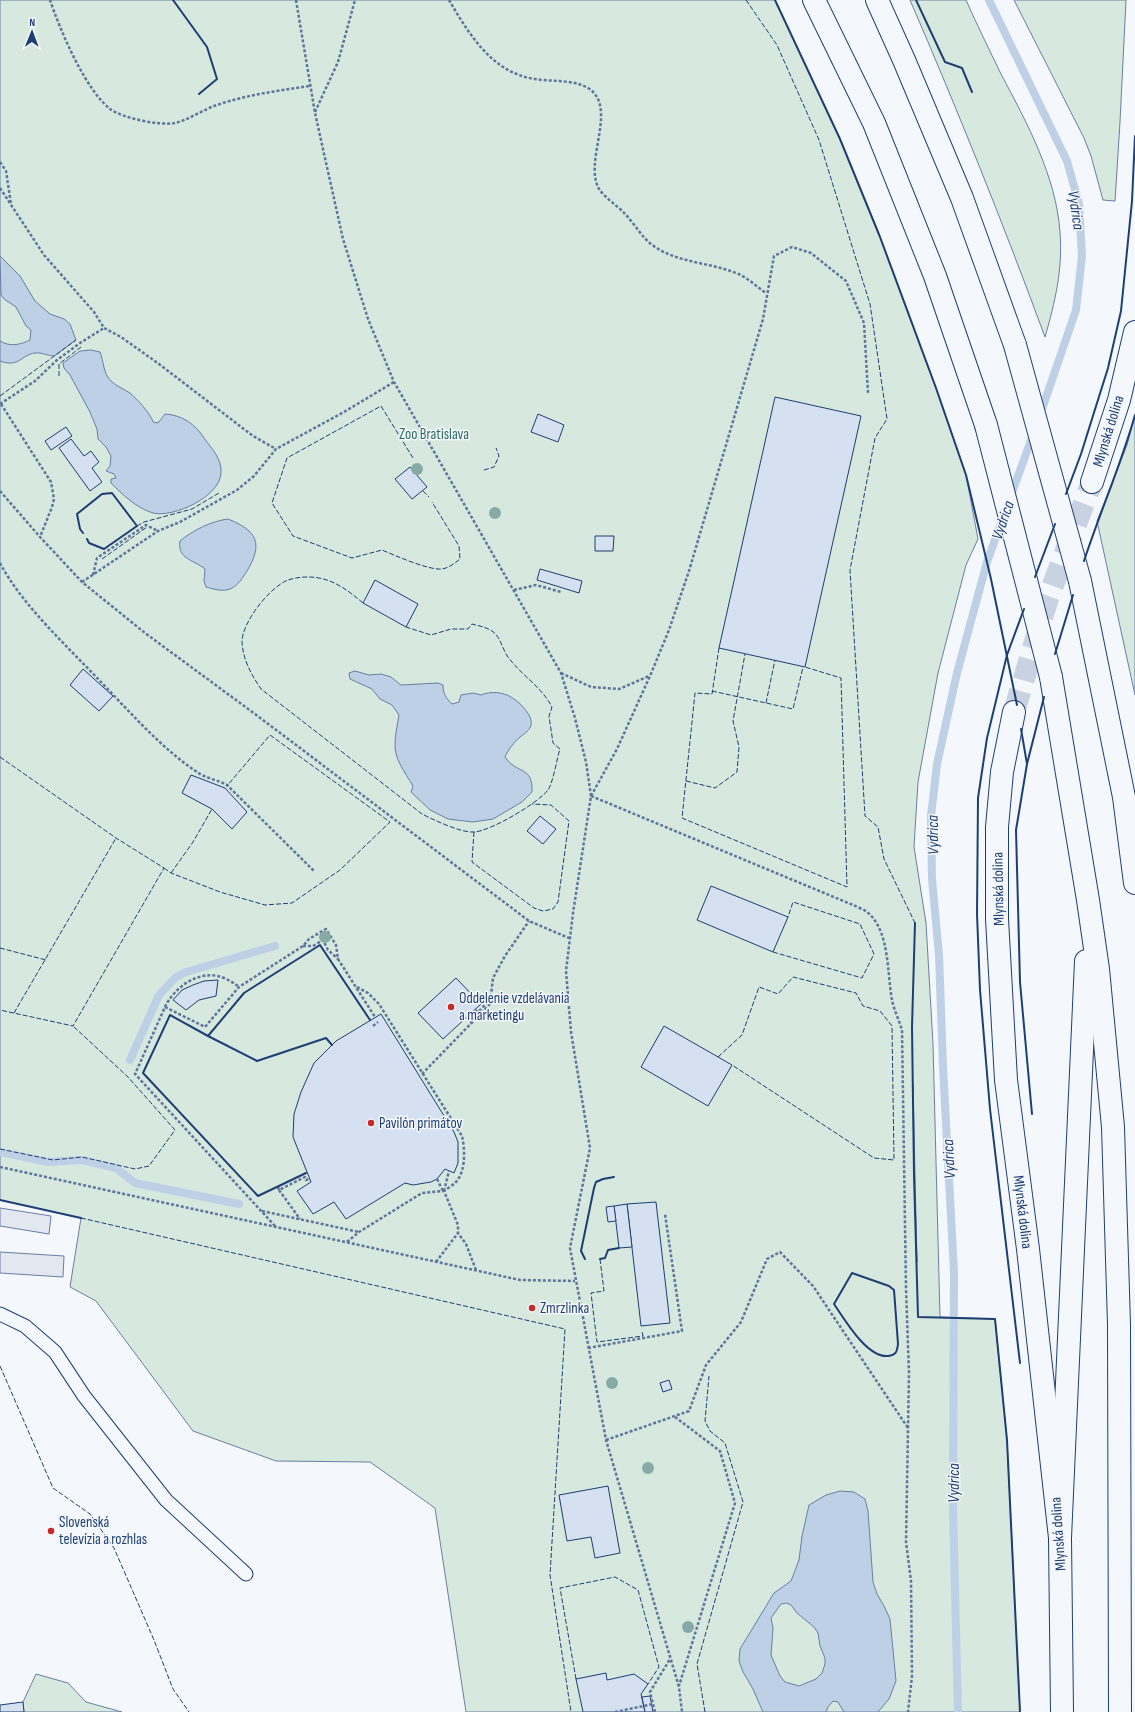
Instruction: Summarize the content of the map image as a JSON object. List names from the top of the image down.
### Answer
{
  "streets": {
    "main road": ["Mlynská dolina"]
  },
  "water": ["Vydrica"],
  "parks": ["Zoo Bratislava"],
  "places": [
    "Oddelenie vzdelávania a marketingu",
    "Pavilón primátov",
    "Zmrzlinka",
    "Slovenská televízia a rozhlas"
  ],
  "north": "top"
}
